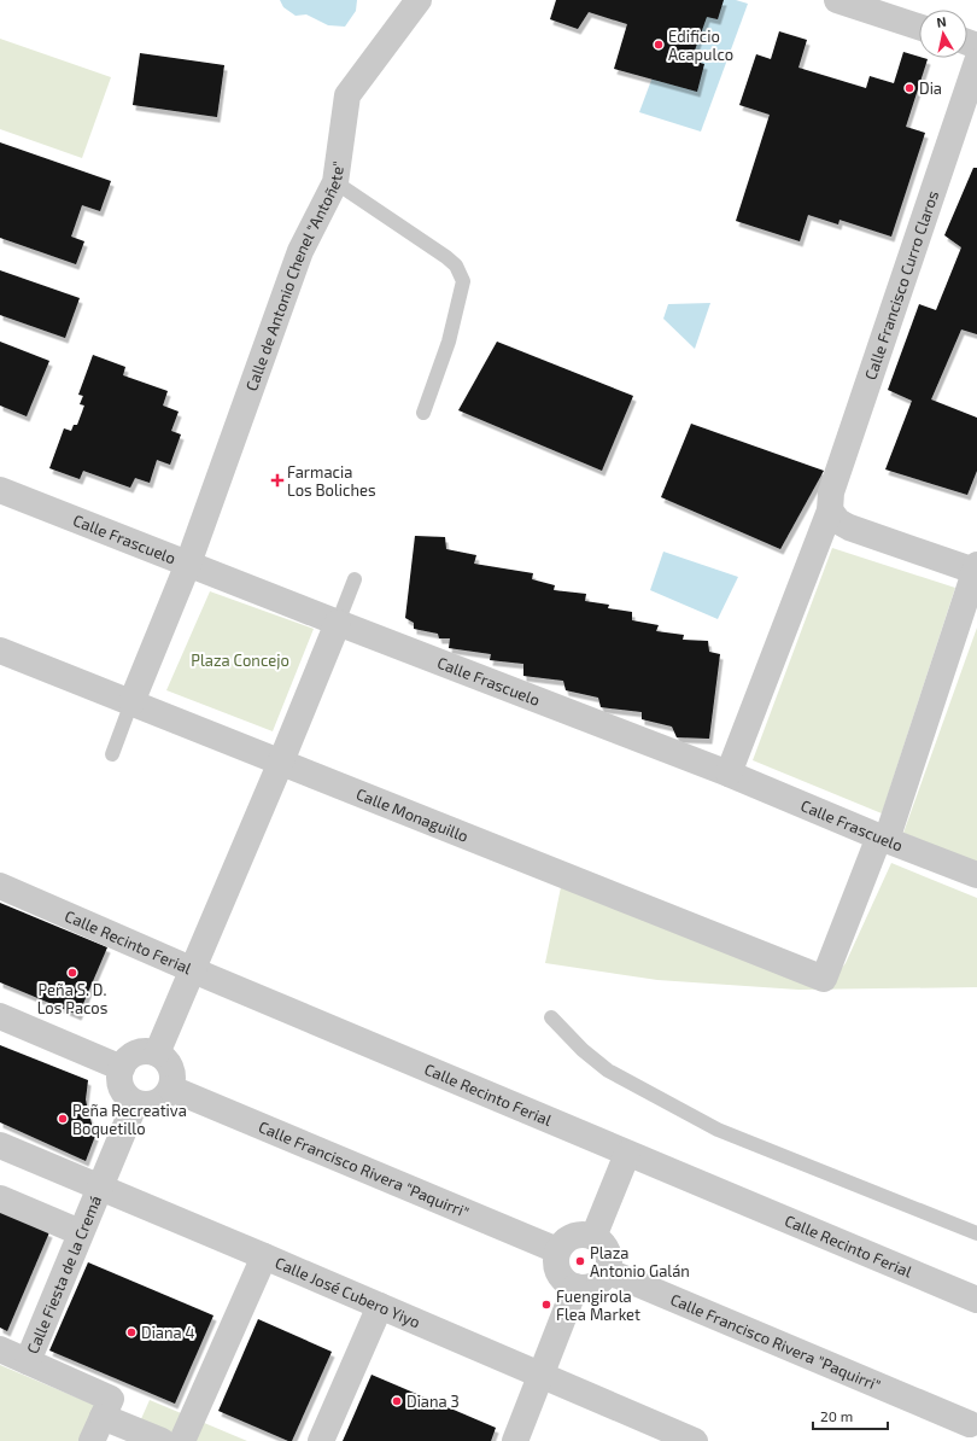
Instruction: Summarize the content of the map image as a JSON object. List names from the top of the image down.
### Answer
{
  "streets": {
    "street": [
      "Calle de Antonio Chenel \"Antoñete\"",
      "Calle Francisco Curro Claros",
      "Calle Frascuelo",
      "Calle Monaguillo",
      "Calle Recinto Ferial",
      "Calle Francisco Rivera \"Paquirri\"",
      "Calle Fiesta de la Cremá",
      "Calle José Cubero Yiyo"
    ]
  },
  "crossings": [
    ["Calle de Antonio Chenel \"Antoñete\"", "Calle Frascuelo"],
    ["Calle de Antonio Chenel \"Antoñete\"", "Calle Monaguillo"],
    ["Calle Francisco Curro Claros", "Calle Frascuelo"],
    ["Calle Frascuelo", "Calle Monaguillo"],
    ["Calle Francisco Rivera \"Paquirri\"", "Calle Fiesta de la Cremá"],
    ["Calle Fiesta de la Cremá", "Calle José Cubero Yiyo"]
  ],
  "parks": ["Plaza Concejo"],
  "places": {
    "other": [
      "Edificio Acapulco",
      "Dia",
      "Peña S. D. Los Pacos",
      "Peña Recreativa Boquetillo",
      "Plaza Antonio Galán",
      "Fuengirola Flea Market",
      "Diana 4",
      "Diana 3"
    ],
    "health": ["Farmacia Los Boliches"]
  },
  "scale_bar": "20 m",
  "north": "top"
}
